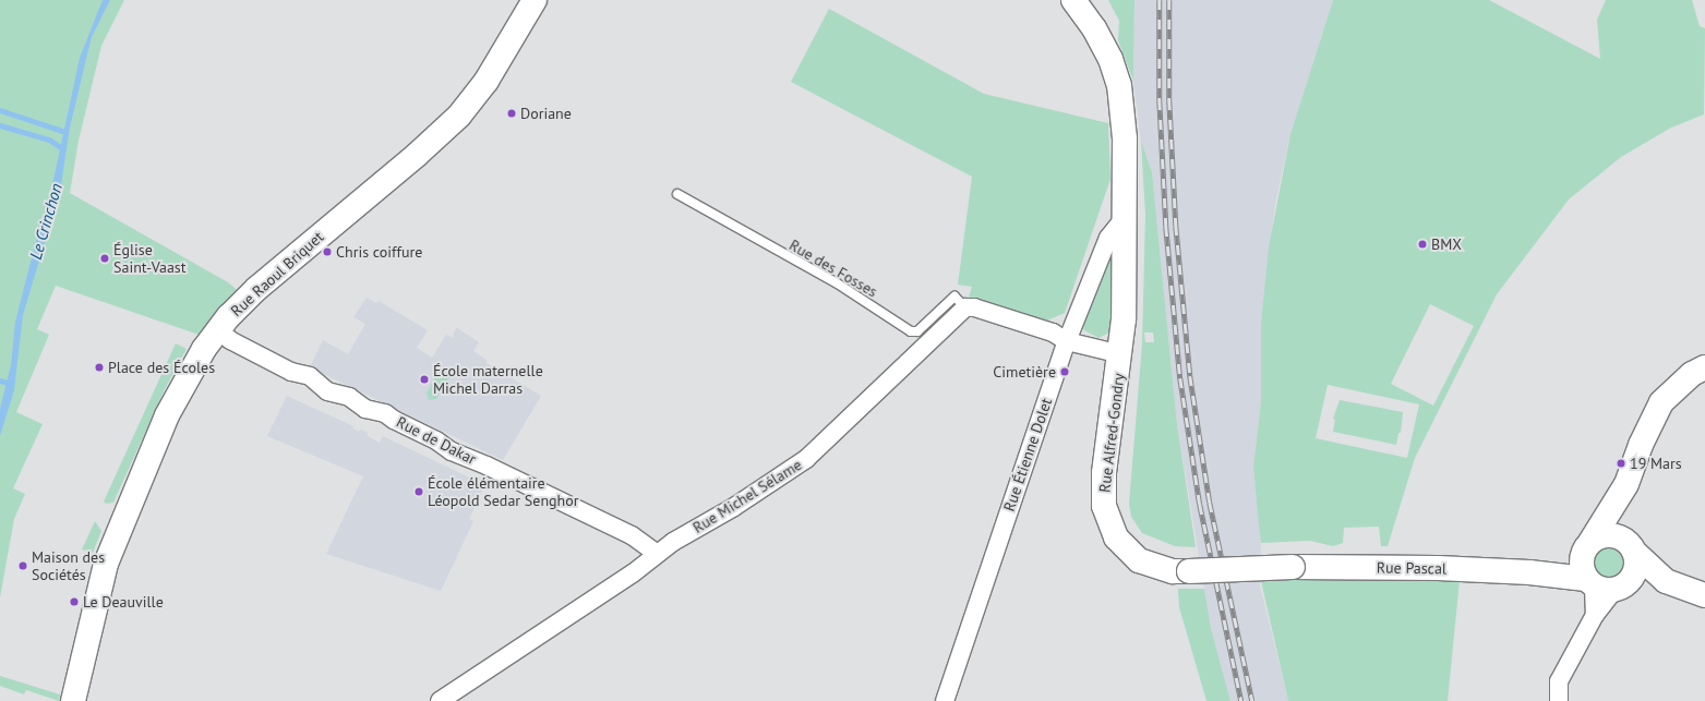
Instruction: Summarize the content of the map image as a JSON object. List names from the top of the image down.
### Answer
{
  "streets": {
    "street": [
      "Rue Raoul Briquet",
      "Rue Alfred-Gondry",
      "Rue de Dakar",
      "Rue Étienne Dolet",
      "Rue Michel Sélame",
      "Rue Pascal"
    ],
    "lane": ["Rue des Fosses"]
  },
  "crossings": [
    ["Rue des Fosses", "Rue Michel Sélame"],
    ["Rue Raoul Briquet", "Rue de Dakar"],
    ["Rue Alfred-Gondry", "Rue Étienne Dolet"],
    ["Rue Alfred-Gondry", "Rue Pascal"],
    ["Rue de Dakar", "Rue Michel Sélame"]
  ],
  "water": ["Le Crinchon"],
  "places": [
    "Doriane",
    "BMX",
    "Chris coiffure",
    "Église Saint-Vaast",
    "Place des Écoles",
    "Cimetière",
    "École maternelle Michel Darras",
    "19 Mars",
    "École élémentaire Léopold Sedar Senghor",
    "Maison des Sociétés",
    "Le Deauville"
  ]
}
